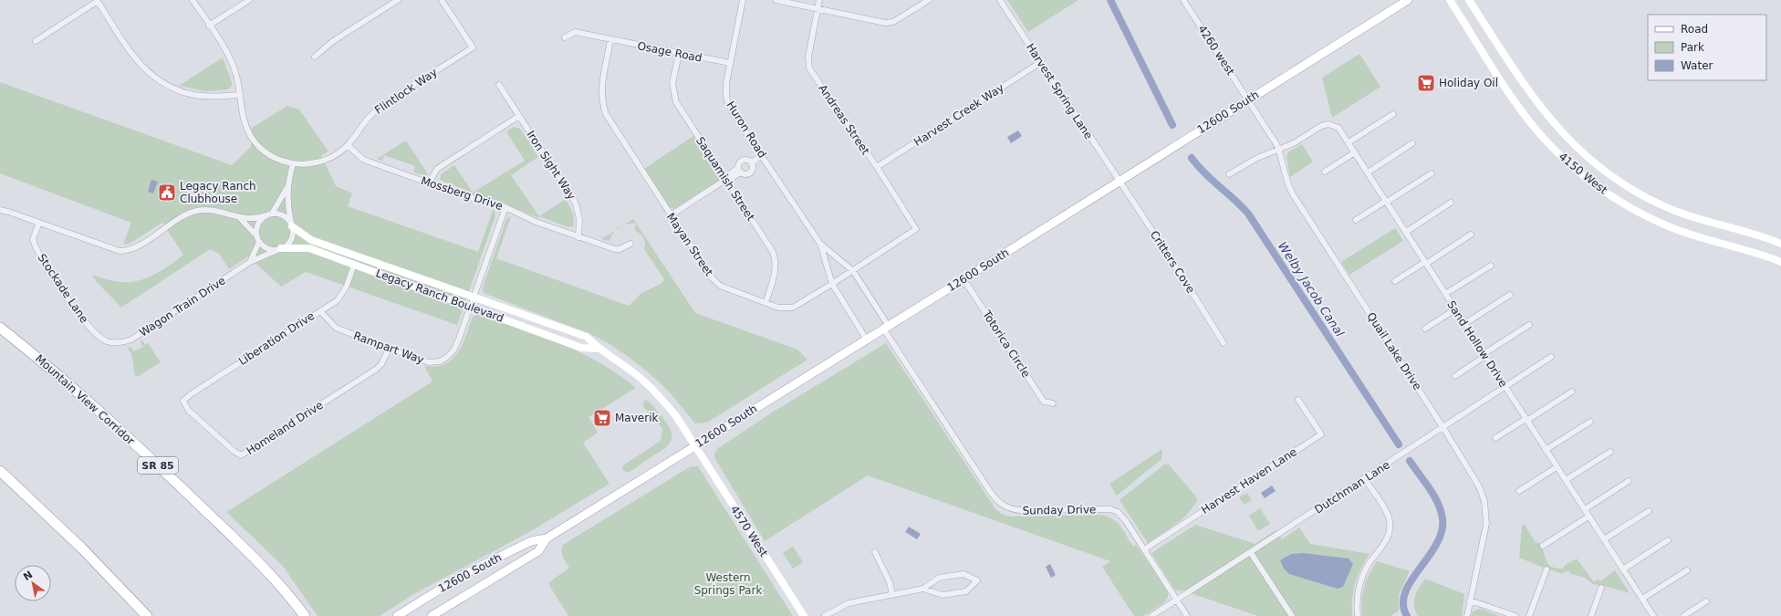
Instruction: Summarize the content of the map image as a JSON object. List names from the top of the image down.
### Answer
{
  "streets": {
    "highway": ["Mountain View Corridor", "SR 85"],
    "main road": ["12600 South"],
    "street": [
      "4260 west",
      "Osage Road",
      "Flintlock Way",
      "Harvest Spring Lane",
      "Harvest Creek Way",
      "Andreas Street",
      "Huron Road",
      "Iron Sight Way",
      "4150 West",
      "Saquamish Street",
      "Mossberg Drive",
      "Mayan Street",
      "Critters Cove",
      "Stockade Lane",
      "Legacy Ranch Boulevard",
      "Wagon Train Drive",
      "Liberation Drive",
      "Totorica Circle",
      "Sand Hollow Drive",
      "Rampart Way",
      "Quail Lake Drive",
      "Homeland Drive",
      "Harvest Haven Lane",
      "Dutchman Lane",
      "Sunday Drive",
      "4570 West"
    ]
  },
  "crossings": [
    ["4260 west", "12600 South"],
    ["4260 west", "Quail Lake Drive"],
    ["Osage Road", "Huron Road"],
    ["Osage Road", "Saquamish Street"],
    ["Osage Road", "Mayan Street"],
    ["Flintlock Way", "Mossberg Drive"],
    ["Harvest Spring Lane", "12600 South"],
    ["Harvest Spring Lane", "Harvest Creek Way"],
    ["Harvest Spring Lane", "Critters Cove"],
    ["12600 South", "Huron Road"],
    ["12600 South", "Critters Cove"],
    ["12600 South", "Legacy Ranch Boulevard"],
    ["12600 South", "Totorica Circle"],
    ["12600 South", "Quail Lake Drive"],
    ["12600 South", "Sunday Drive"],
    ["12600 South", "4570 West"],
    ["Harvest Creek Way", "Andreas Street"],
    ["Andreas Street", "Mayan Street"],
    ["Huron Road", "Mayan Street"],
    ["Huron Road", "Sunday Drive"],
    ["Iron Sight Way", "Mossberg Drive"],
    ["Saquamish Street", "Mayan Street"],
    ["Mossberg Drive", "Rampart Way"],
    ["Stockade Lane", "Wagon Train Drive"],
    ["Legacy Ranch Boulevard", "Wagon Train Drive"],
    ["Legacy Ranch Boulevard", "Liberation Drive"],
    ["Legacy Ranch Boulevard", "Rampart Way"],
    ["Legacy Ranch Boulevard", "4570 West"],
    ["Liberation Drive", "Rampart Way"],
    ["Liberation Drive", "Homeland Drive"],
    ["Sand Hollow Drive", "Quail Lake Drive"],
    ["Sand Hollow Drive", "Dutchman Lane"],
    ["Rampart Way", "Homeland Drive"],
    ["Quail Lake Drive", "Dutchman Lane"],
    ["Harvest Haven Lane", "Sunday Drive"],
    ["Dutchman Lane", "Sunday Drive"]
  ],
  "water": ["Welby Jacob Canal"],
  "parks": ["Western Springs Park"],
  "places": {
    "supermarket": ["Holiday Oil", "Maverik"],
    "public building": ["Legacy Ranch Clubhouse"]
  },
  "legend": ["Road", "Park", "Water"],
  "north": "top left"
}
